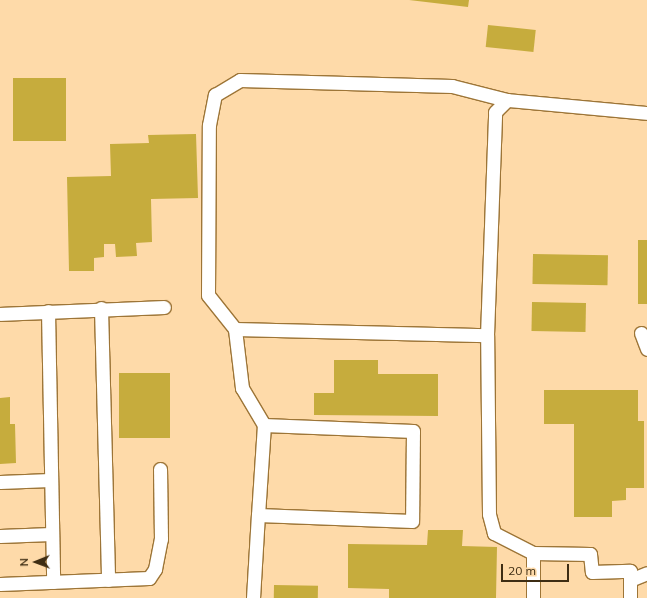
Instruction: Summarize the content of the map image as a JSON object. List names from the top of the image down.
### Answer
{
  "scale_bar": "20 m",
  "north": "left"
}
